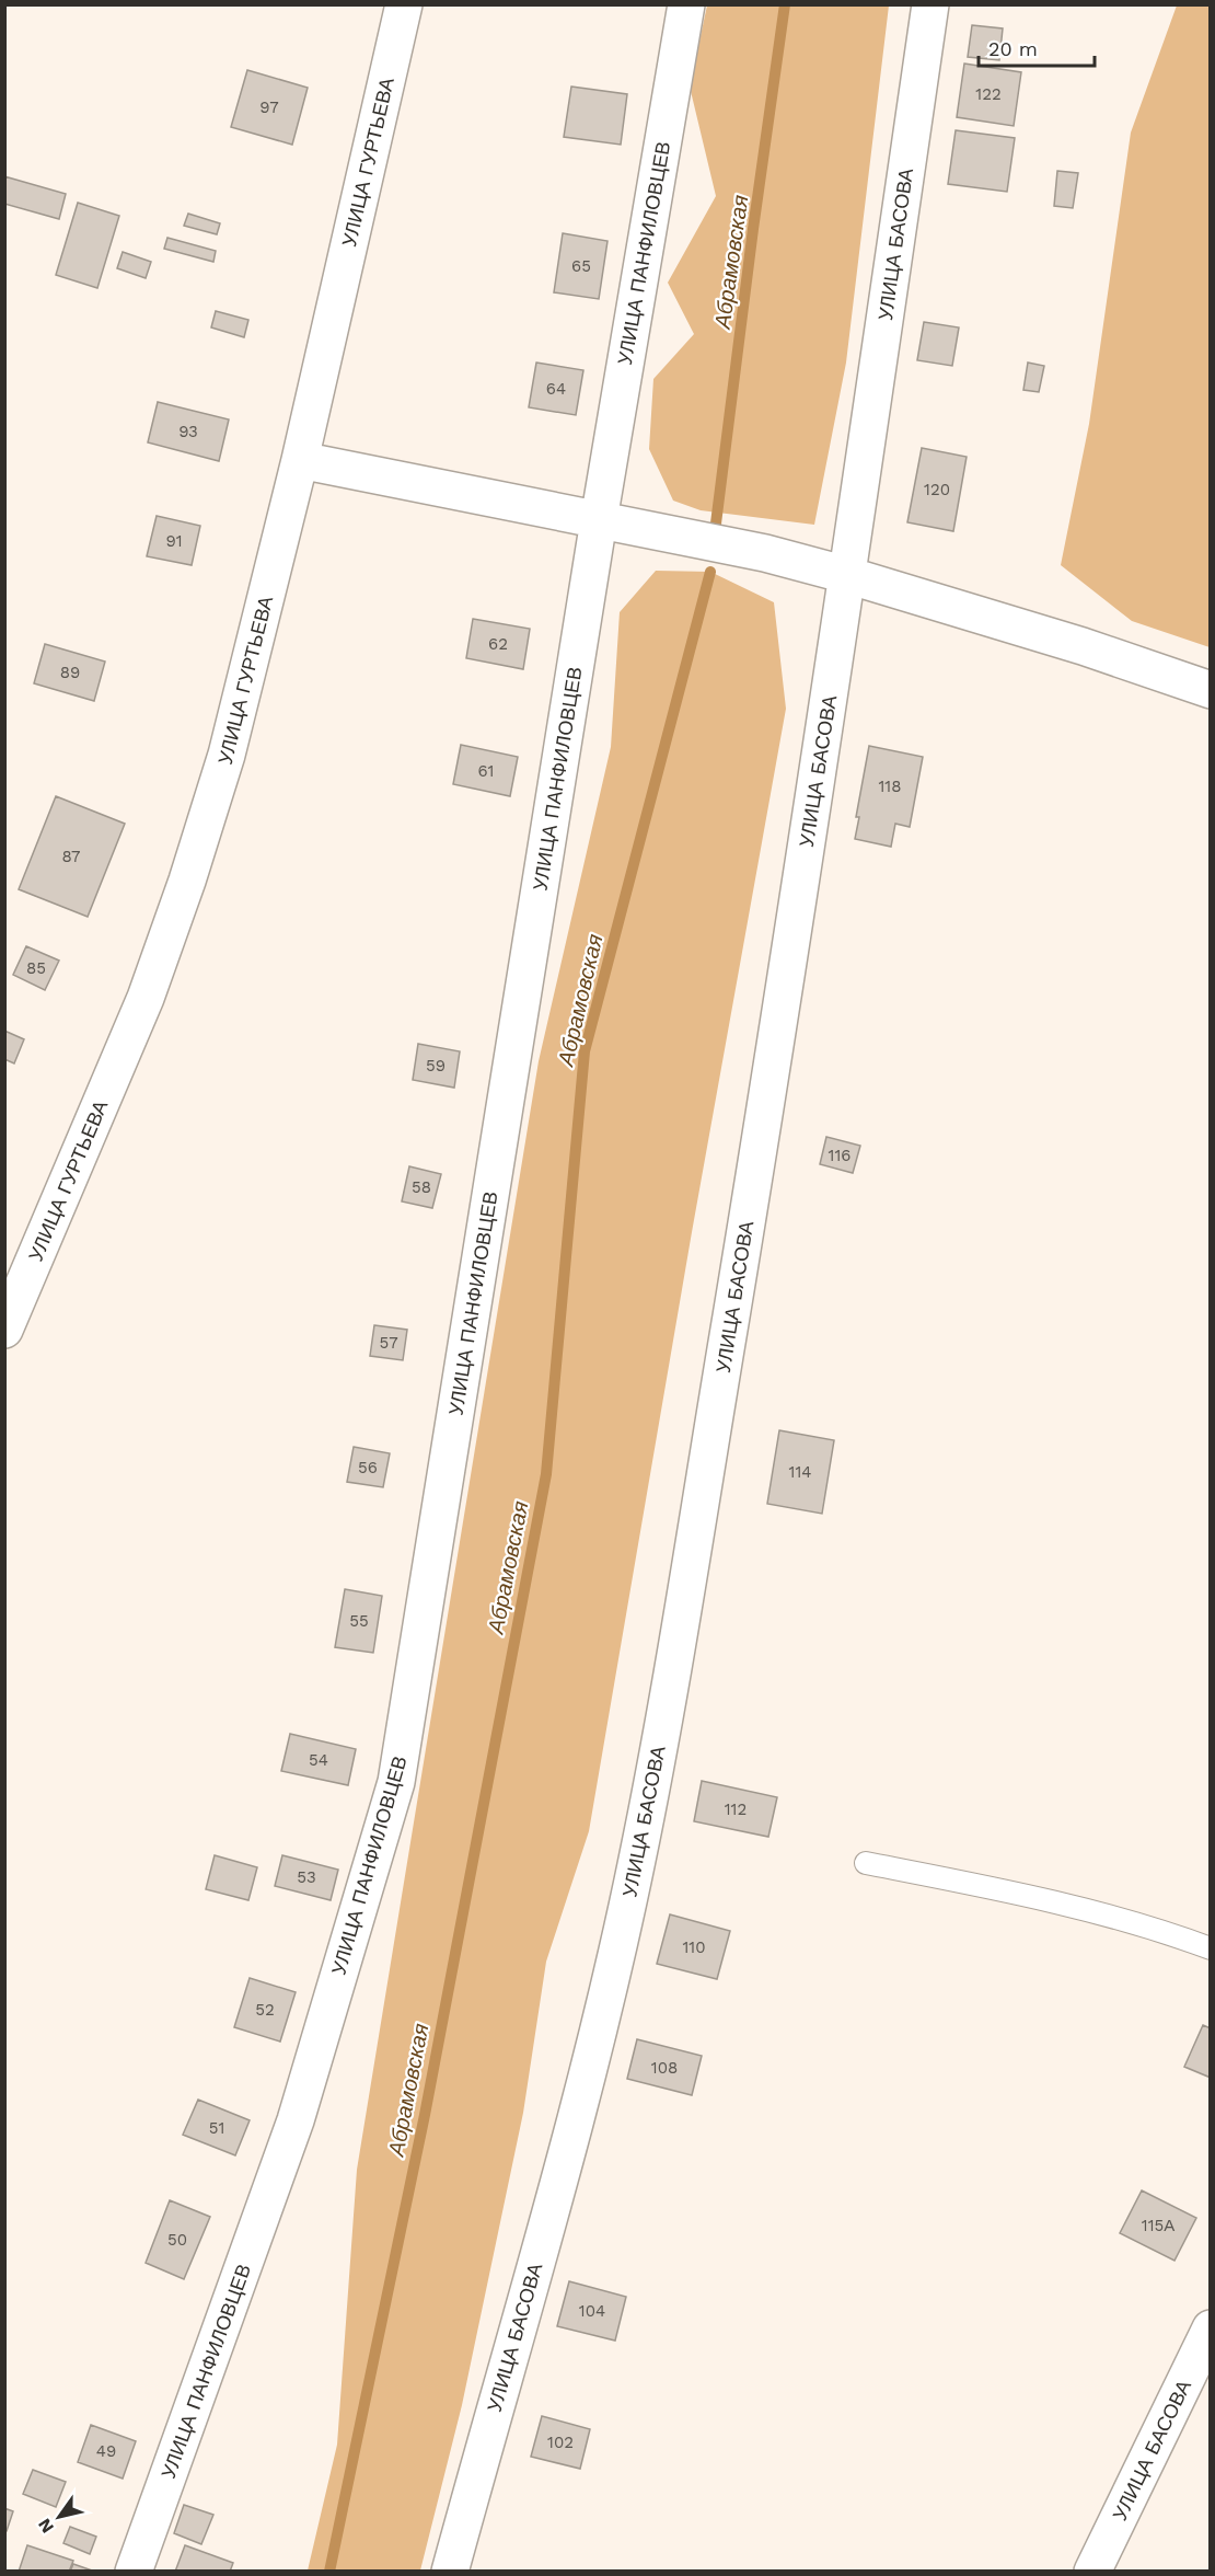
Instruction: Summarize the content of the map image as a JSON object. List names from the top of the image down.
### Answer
{
  "streets": {
    "street": ["УЛИЦА ГУРТЬЕВА", "УЛИЦА БАСОВА", "УЛИЦА ПАНФИЛОВЦЕВ"]
  },
  "water": ["Абрамовская"],
  "house_numbers": [
    "122",
    "97",
    "65",
    "64",
    "93",
    "120",
    "91",
    "62",
    "89",
    "61",
    "118",
    "87",
    "85",
    "59",
    "116",
    "58",
    "57",
    "56",
    "114",
    "55",
    "54",
    "112",
    "53",
    "110",
    "52",
    "108",
    "51",
    "115А",
    "50",
    "104",
    "102",
    "49"
  ],
  "scale_bar": "20 m",
  "north": "bottom left"
}
